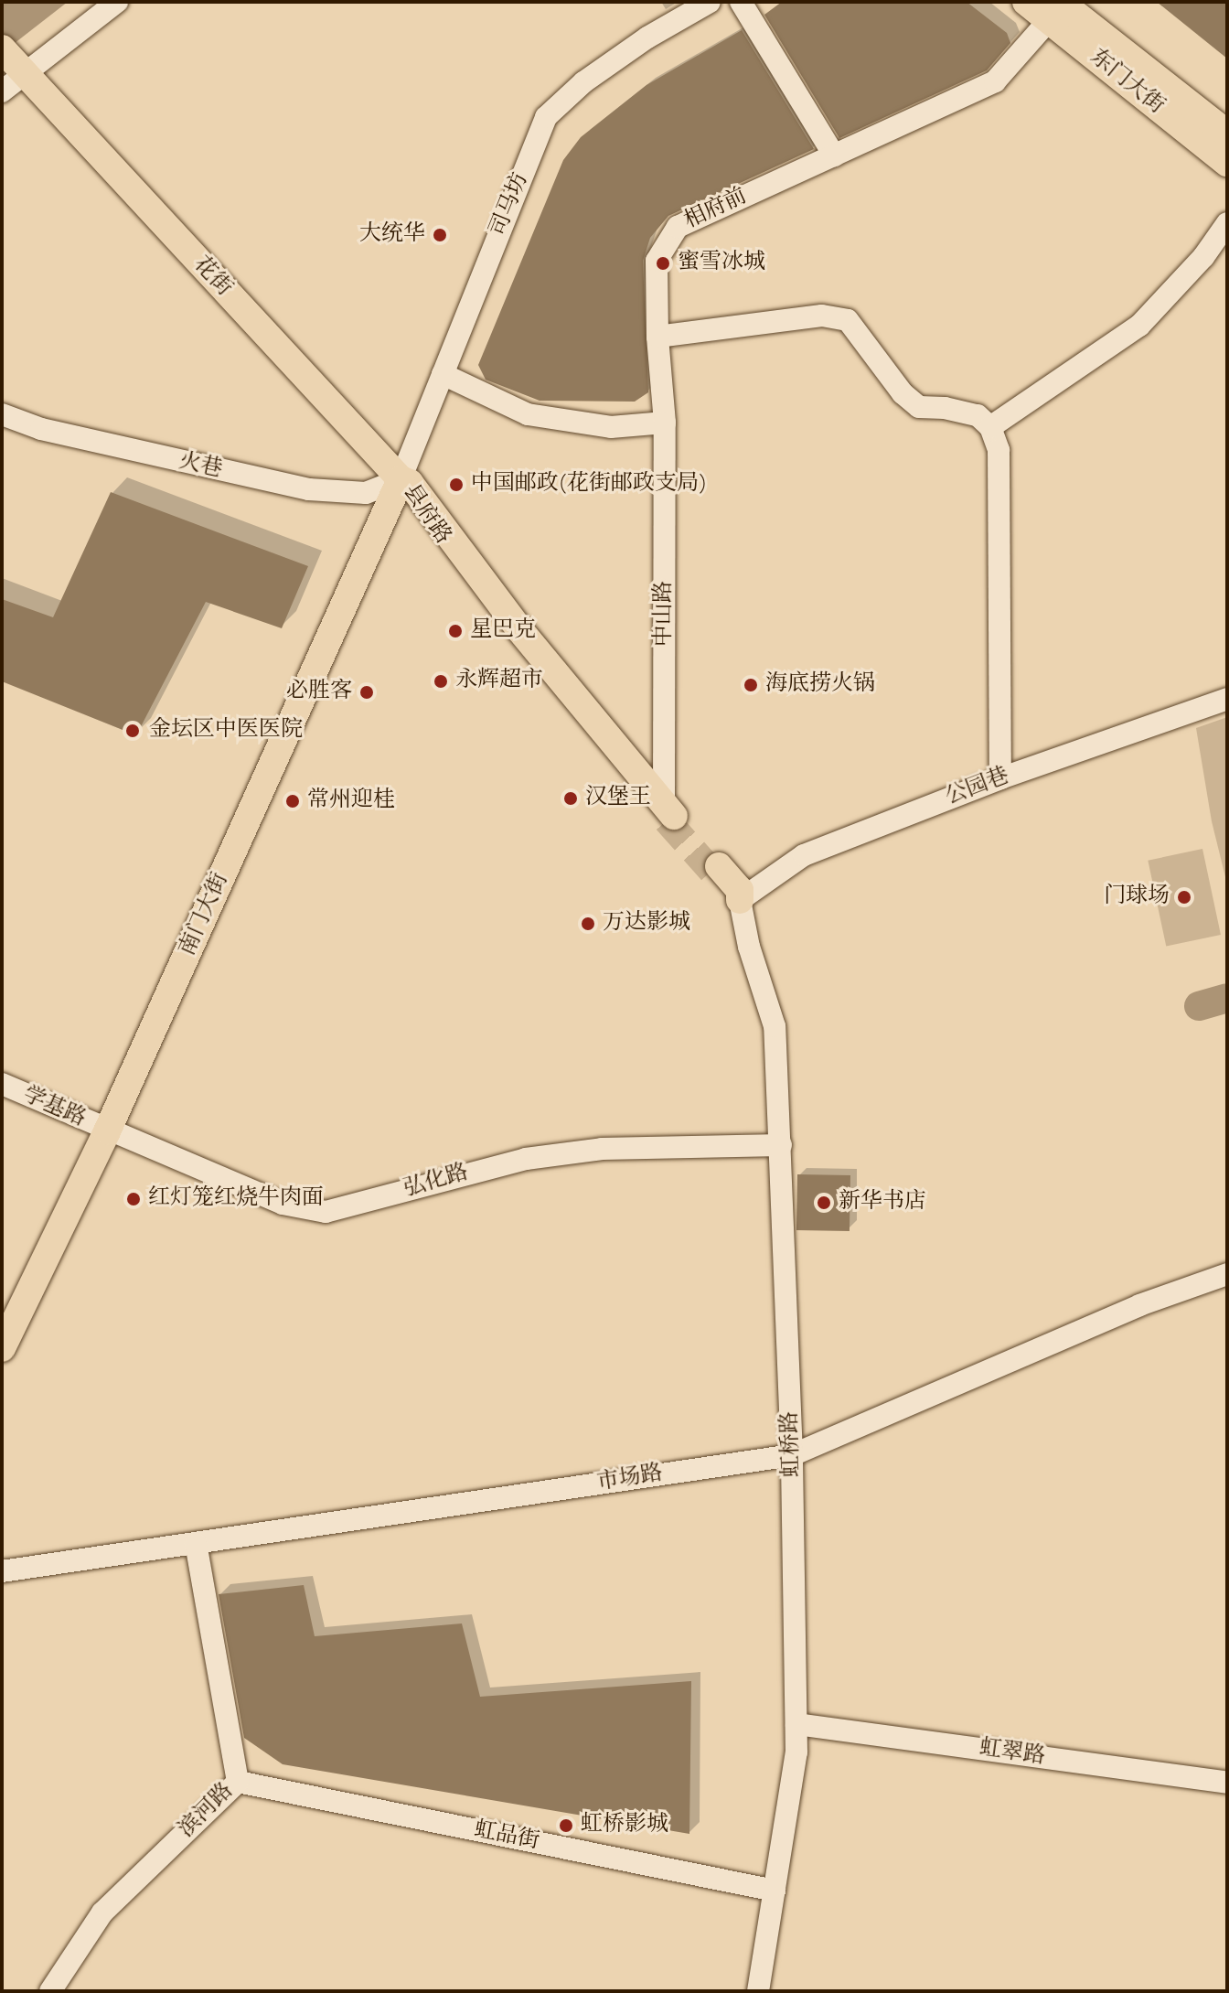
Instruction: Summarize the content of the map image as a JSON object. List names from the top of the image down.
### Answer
{
  "streets": {
    "main road": [
      "东门大街",
      "花街",
      "县府路",
      "南门大街"
    ],
    "street": [
      "司马坊",
      "相府前",
      "火巷",
      "中山路",
      "公园巷",
      "学基路",
      "弘化路",
      "虹桥路",
      "市场路",
      "虹翠路",
      "滨河路",
      "虹品街"
    ]
  },
  "crossings": [
    ["东门大街", "相府前"],
    ["司马坊", "花街"],
    ["司马坊", "火巷"],
    ["司马坊", "县府路"],
    ["司马坊", "南门大街"],
    ["相府前", "中山路"],
    ["花街", "火巷"],
    ["花街", "县府路"],
    ["花街", "南门大街"],
    ["火巷", "县府路"],
    ["火巷", "南门大街"],
    ["县府路", "中山路"],
    ["县府路", "南门大街"],
    ["公园巷", "虹桥路"],
    ["南门大街", "学基路"],
    ["南门大街", "弘化路"],
    ["学基路", "弘化路"],
    ["弘化路", "虹桥路"],
    ["虹桥路", "市场路"],
    ["虹桥路", "虹翠路"],
    ["虹桥路", "虹品街"],
    ["市场路", "滨河路"],
    ["滨河路", "虹品街"]
  ],
  "places": [
    "大统华",
    "蜜雪冰城",
    "中国邮政(花街邮政支局)",
    "星巴克",
    "永辉超市",
    "海底捞火锅",
    "必胜客",
    "金坛区中医医院",
    "汉堡王",
    "常州迎桂",
    "门球场",
    "万达影城",
    "红灯笼红烧牛肉面",
    "新华书店",
    "虹桥影城"
  ]
}
